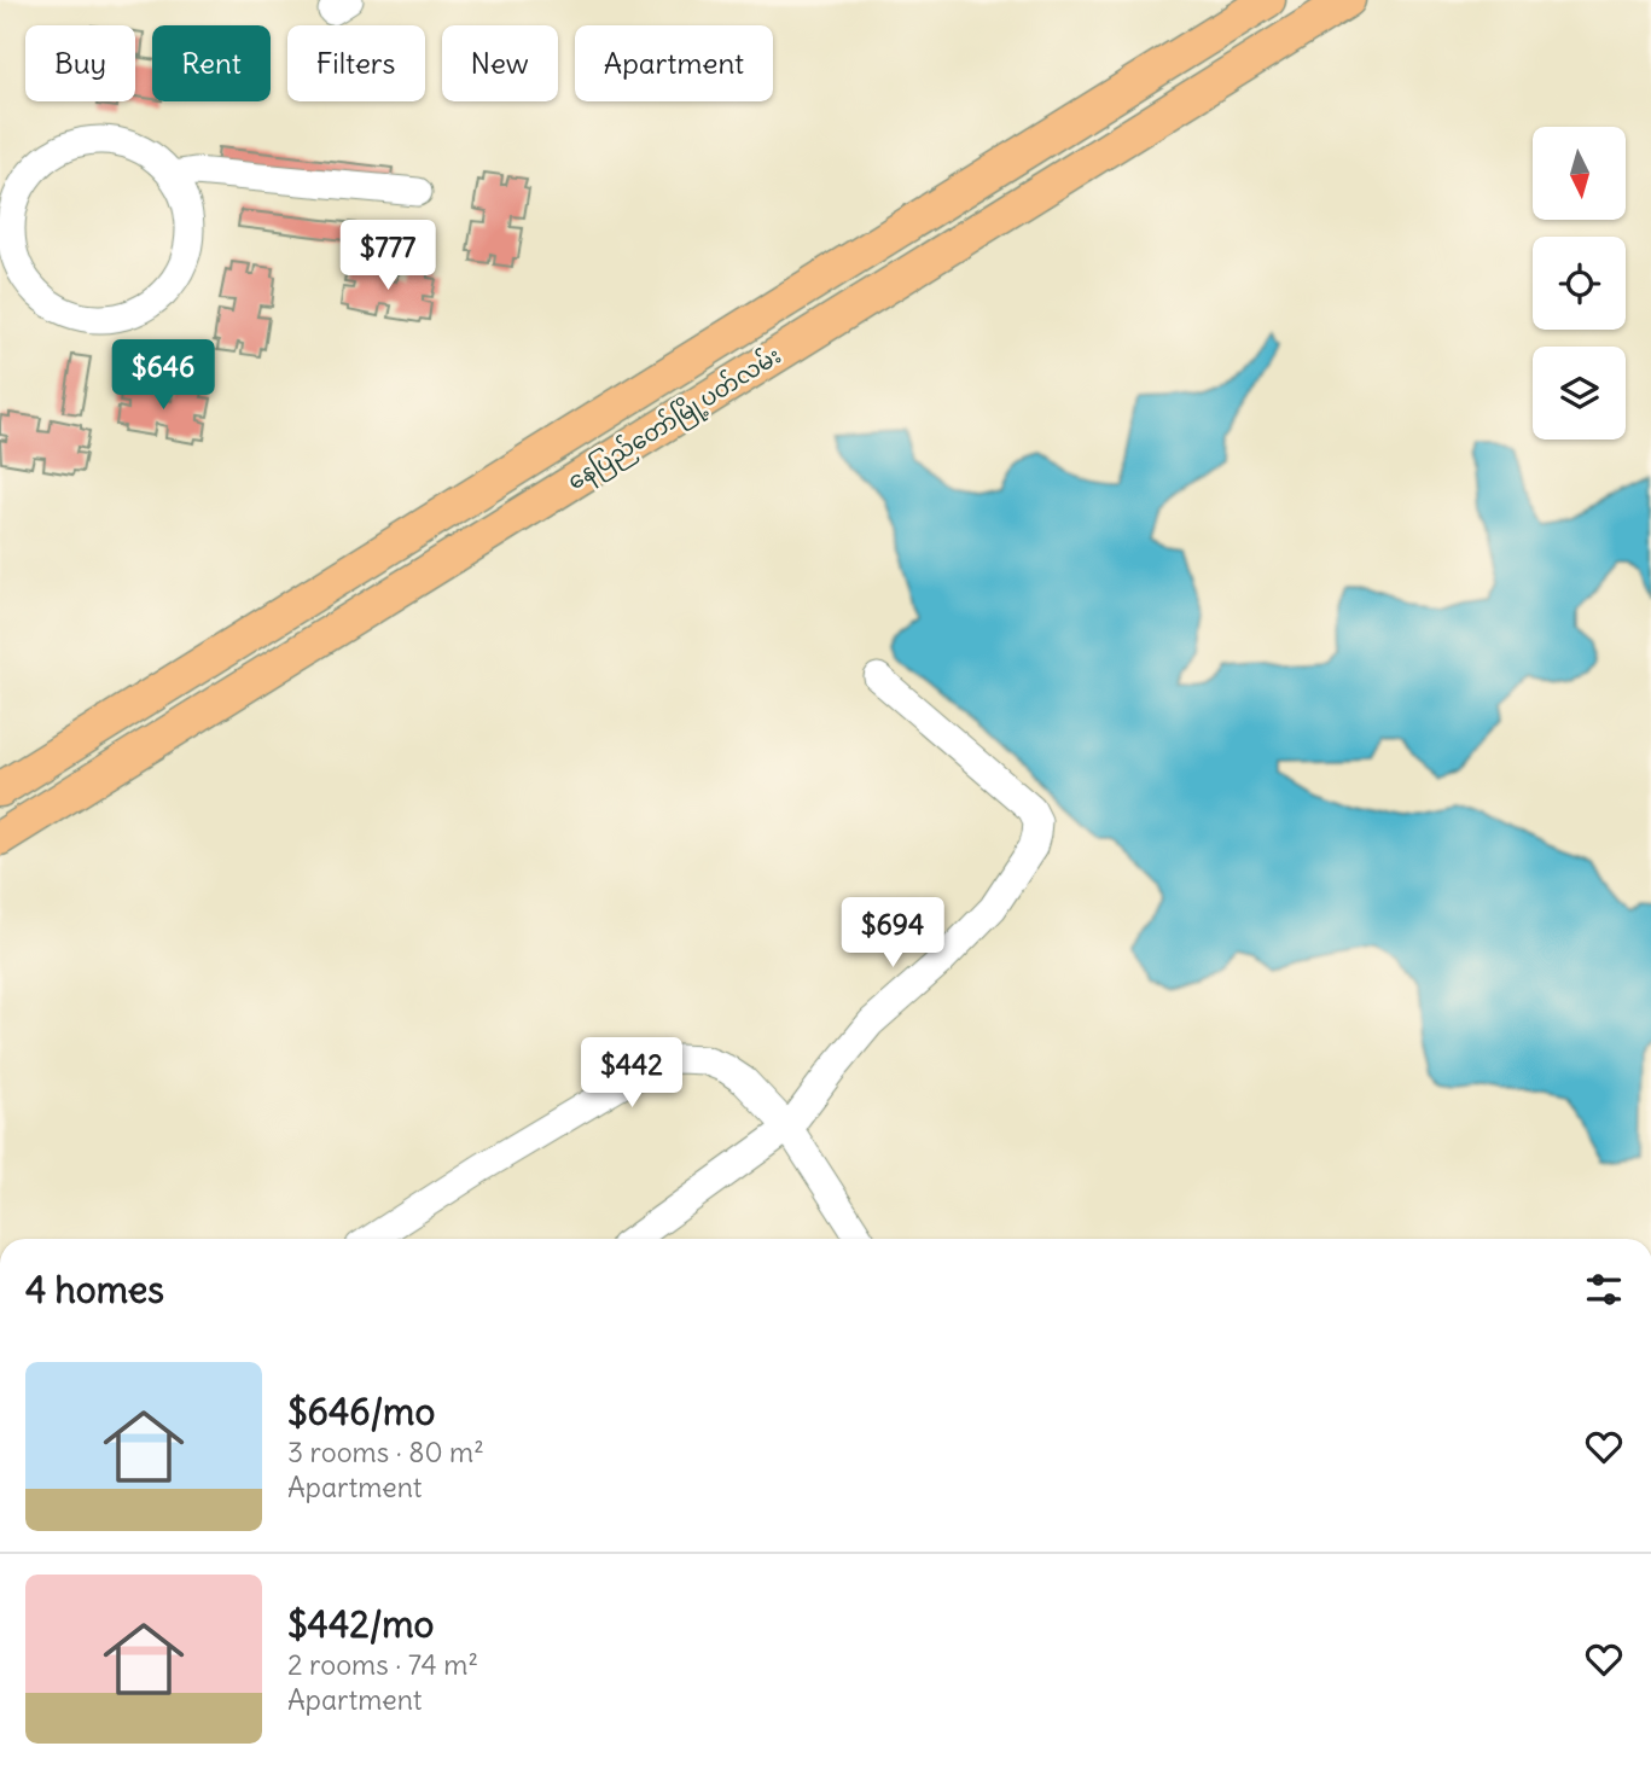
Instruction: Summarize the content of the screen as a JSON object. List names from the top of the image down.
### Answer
{
  "streets": {
    "main road": ["နေပြည်တော်မြို့ပတ်လမ်း"]
  },
  "north": "bottom",
  "page": {
    "chip": [
      "Buy",
      "Rent",
      "Filters",
      "New",
      "Apartment"
    ],
    "price": [
      "$777",
      "$646",
      "$694",
      "$442"
    ],
    "heading": "4 homes",
    "list": [
      {
        "name": "$646/mo",
        "note": "3 rooms · 80 m² · Apartment"
      },
      {
        "name": "$442/mo",
        "note": "2 rooms · 74 m² · Apartment"
      }
    ]
  }
}
